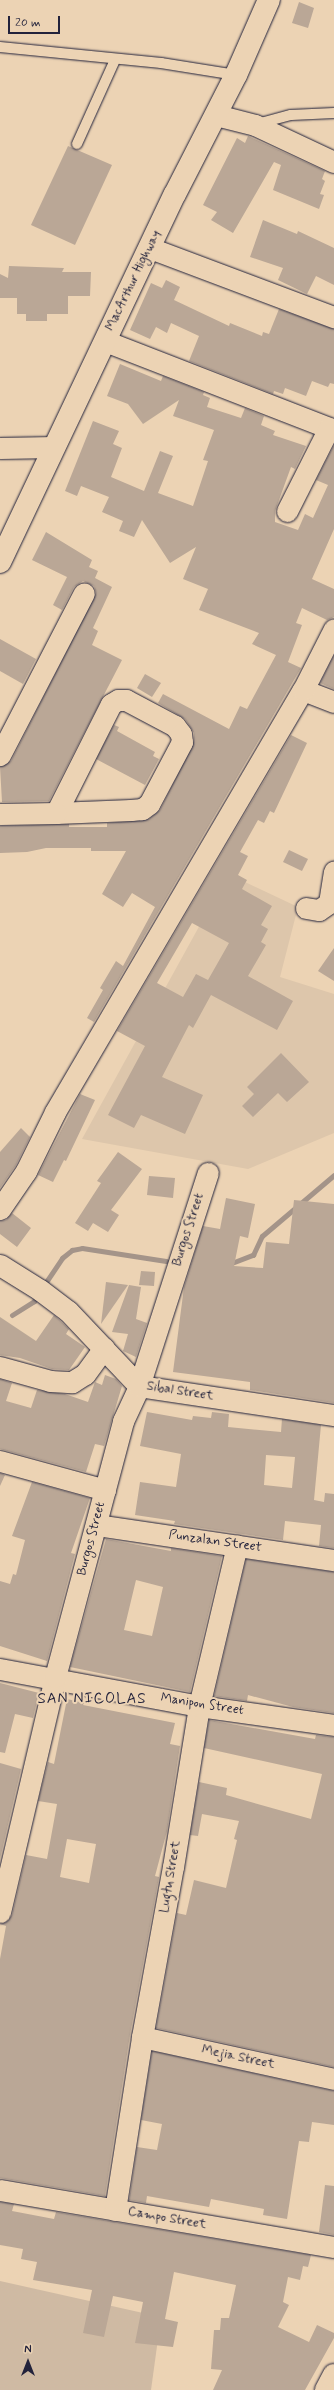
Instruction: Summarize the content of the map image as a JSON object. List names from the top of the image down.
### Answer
{
  "streets": {
    "main road": ["MacArthur Highway"],
    "street": [
      "Burgos Street",
      "Sibal Street",
      "Punzalan Street",
      "Manipon Street",
      "Lugtu Street",
      "Mejia Street",
      "Campo Street"
    ]
  },
  "crossings": [
    ["Burgos Street", "Sibal Street"],
    ["Burgos Street", "Punzalan Street"],
    ["Burgos Street", "Manipon Street"],
    ["Punzalan Street", "Lugtu Street"],
    ["Manipon Street", "Lugtu Street"],
    ["Lugtu Street", "Mejia Street"],
    ["Lugtu Street", "Campo Street"]
  ],
  "districts": ["SAN NICOLAS"],
  "scale_bar": "20 m",
  "north": "top"
}
